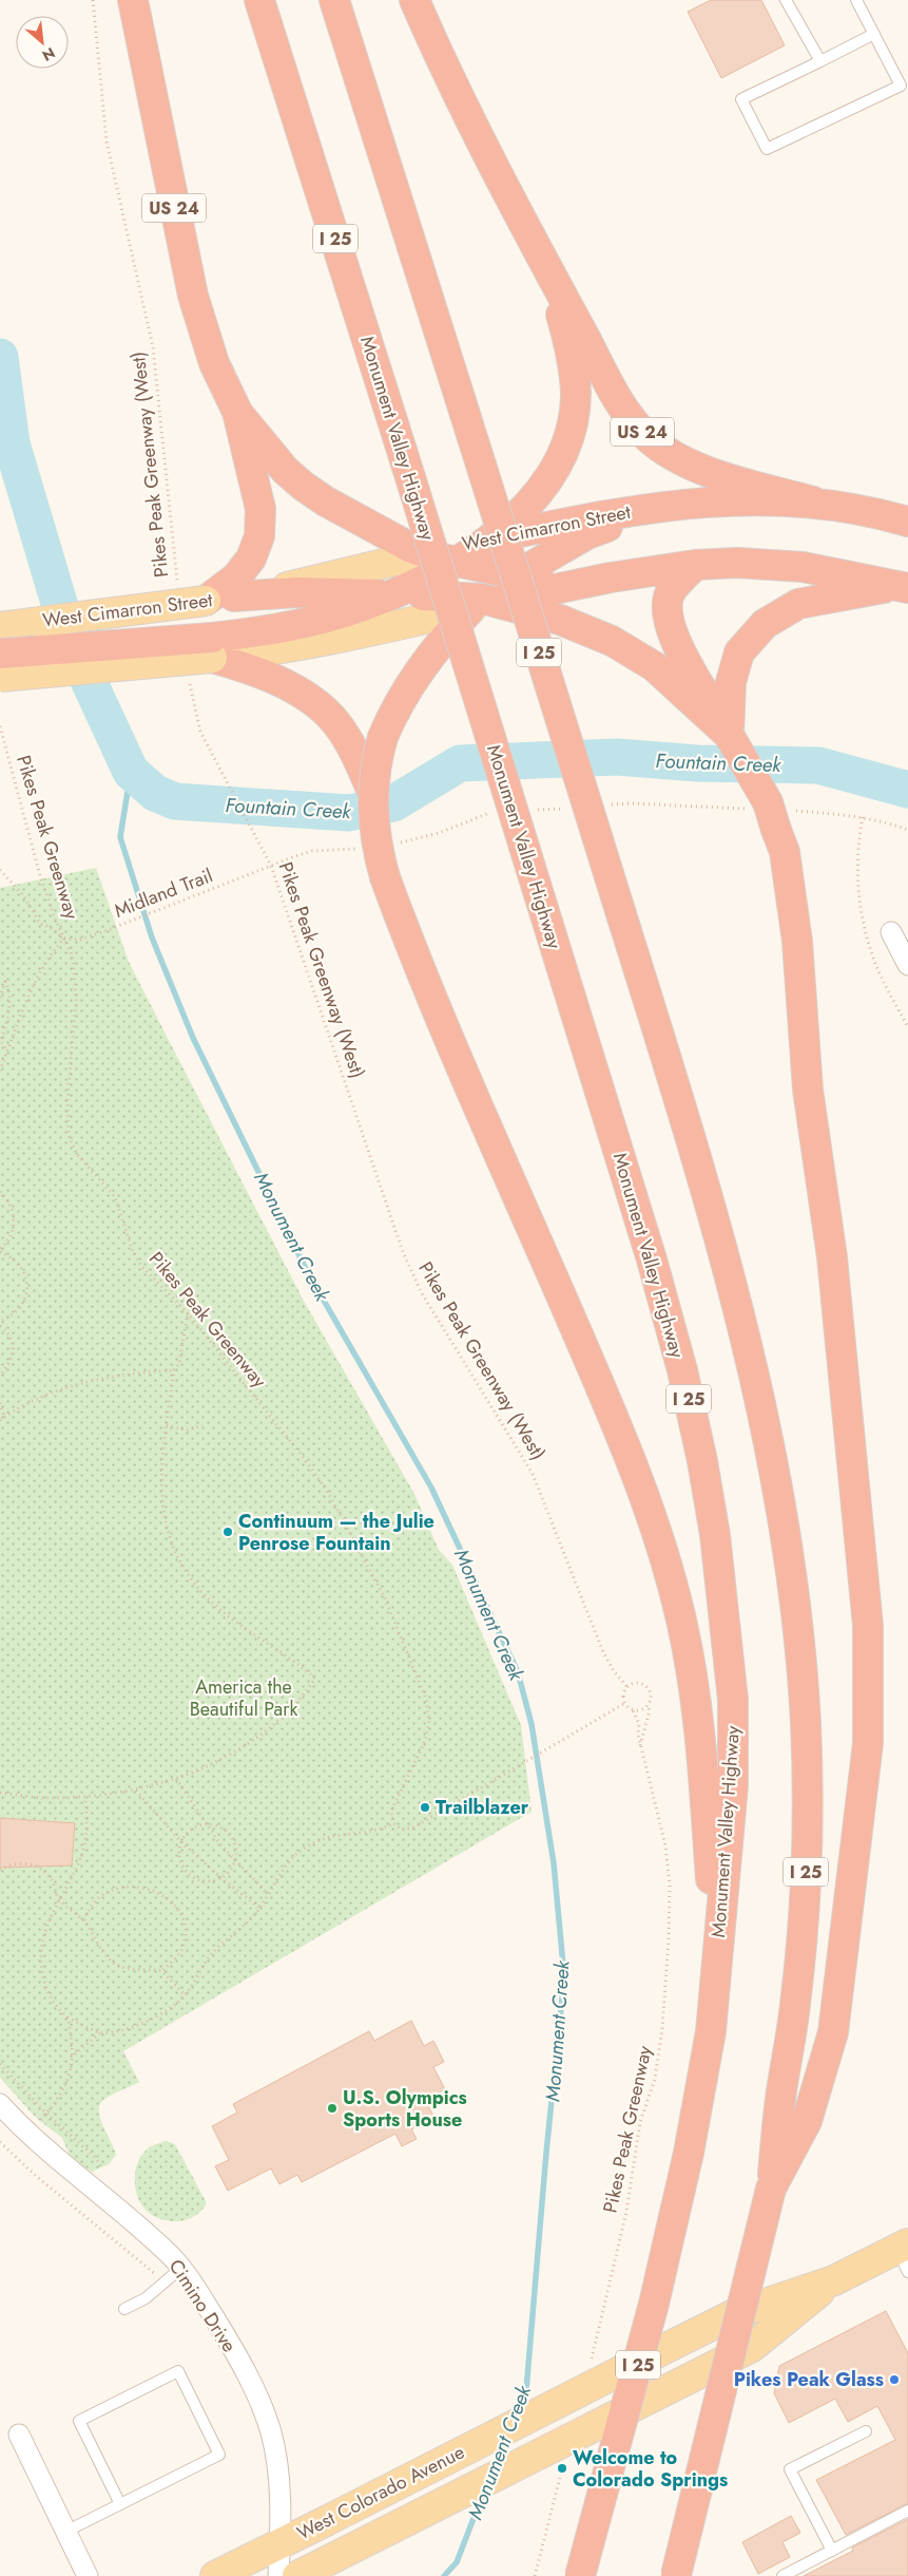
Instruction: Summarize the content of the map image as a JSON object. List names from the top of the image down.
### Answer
{
  "streets": {
    "highway": [
      "US 24",
      "I 25",
      "Monument Valley Highway",
      "West Cimarron Street"
    ],
    "main road": ["West Colorado Avenue"],
    "street": ["Cimino Drive"],
    "path": ["Pikes Peak Greenway (West)", "Pikes Peak Greenway", "Midland Trail"]
  },
  "crossings": [
    ["US 24", "West Cimarron Street"],
    ["Pikes Peak Greenway (West)", "Pikes Peak Greenway"],
    ["Pikes Peak Greenway (West)", "Midland Trail"],
    ["Pikes Peak Greenway", "Midland Trail"],
    ["Cimino Drive", "West Colorado Avenue"]
  ],
  "water": ["Fountain Creek", "Monument Creek"],
  "parks": ["America the Beautiful Park"],
  "places": [
    "Continuum — the Julie Penrose Fountain",
    "Trailblazer",
    "U.S. Olympics Sports House",
    "Pikes Peak Glass",
    "Welcome to Colorado Springs"
  ],
  "north": "bottom right"
}
